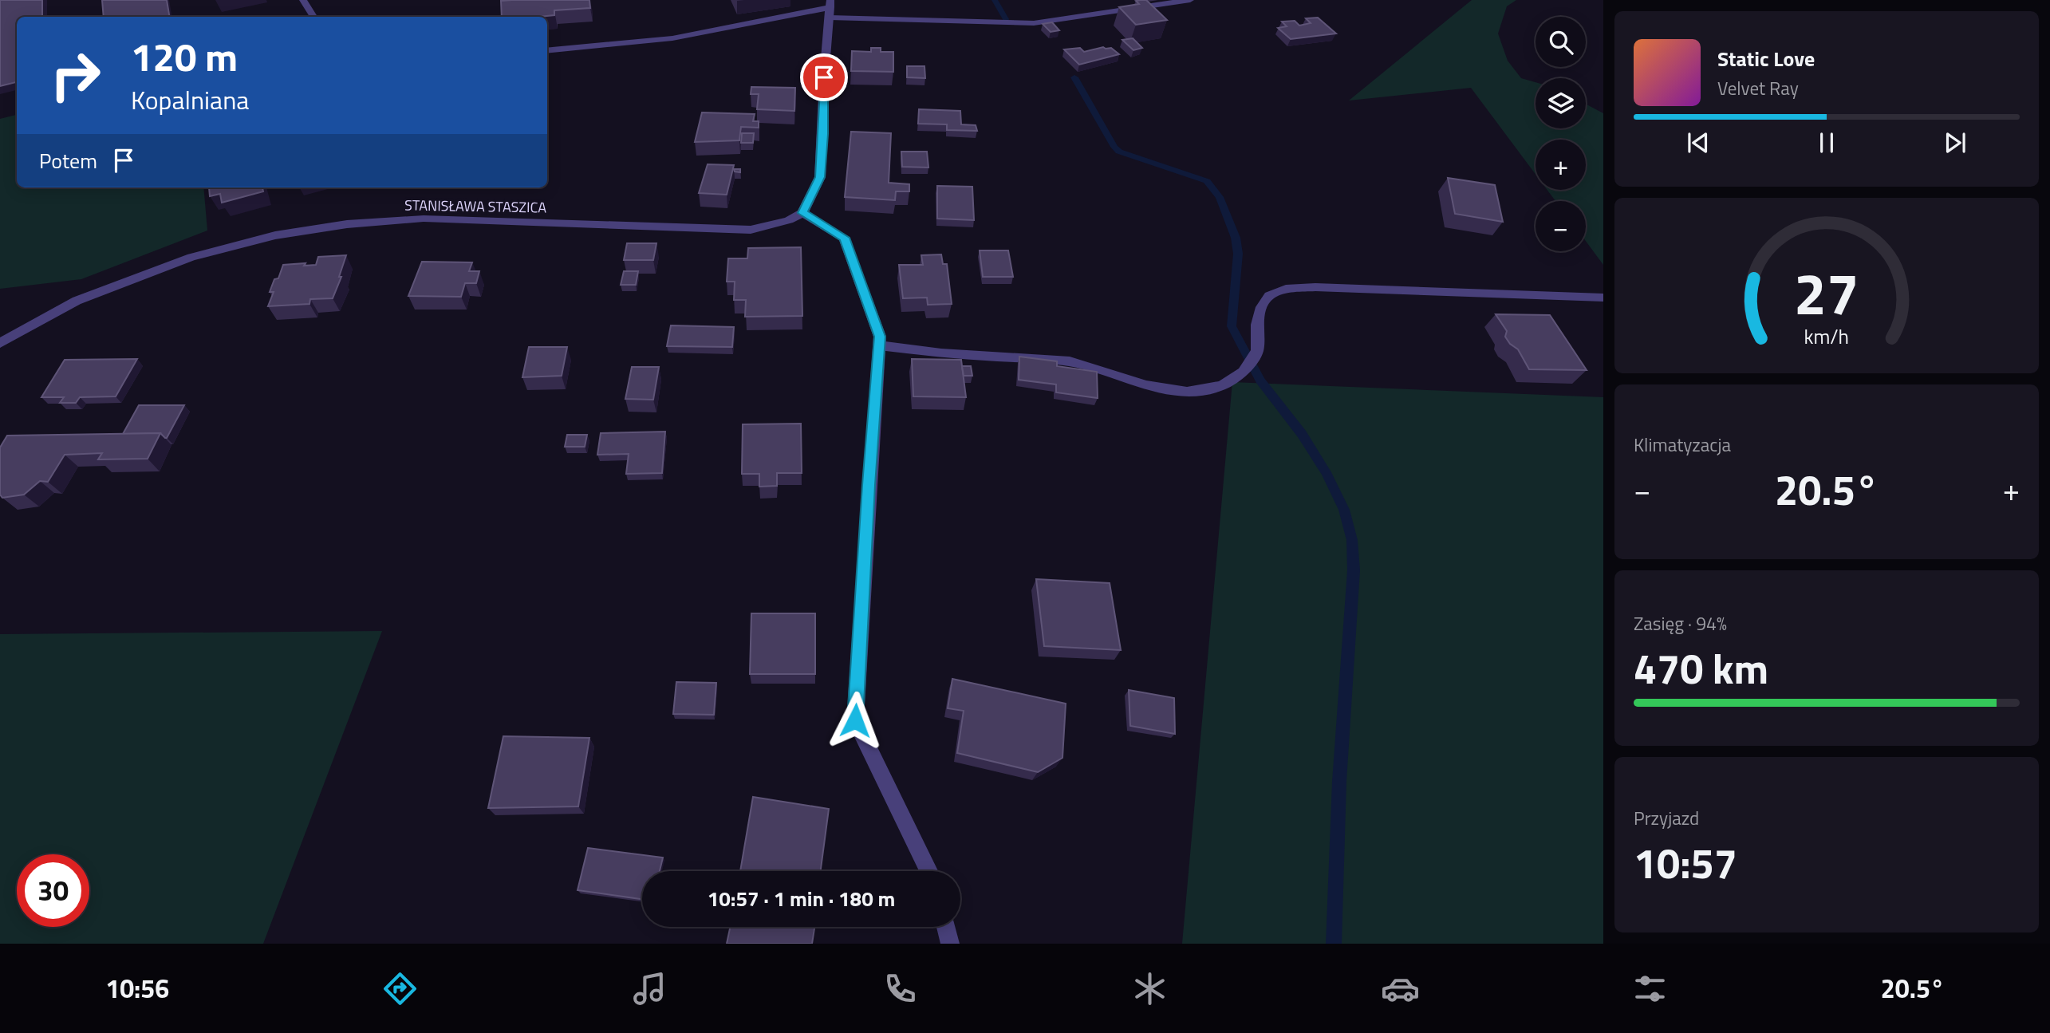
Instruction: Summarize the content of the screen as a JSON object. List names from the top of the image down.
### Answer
{
  "streets": {
    "street": ["STANISŁAWA STASZICA"]
  },
  "page": {
    "map_buttons": ["+", "−"],
    "turn": ["120 m", "Kopalniana"],
    "song": ["Static Love", "Velvet Ray"],
    "then": "Potem",
    "tile": [
      "Klimatyzacja",
      ["Zasięg · 94%", "470 km"],
      ["Przyjazd", "10:57"]
    ],
    "heat": ["−", "20.5°", "+"],
    "limit": "30",
    "trip": "10:57 · 1 min · 180 m",
    "tabs": ["10:56", "20.5°"],
    "gauge": ["27", "km/h"]
  }
}
